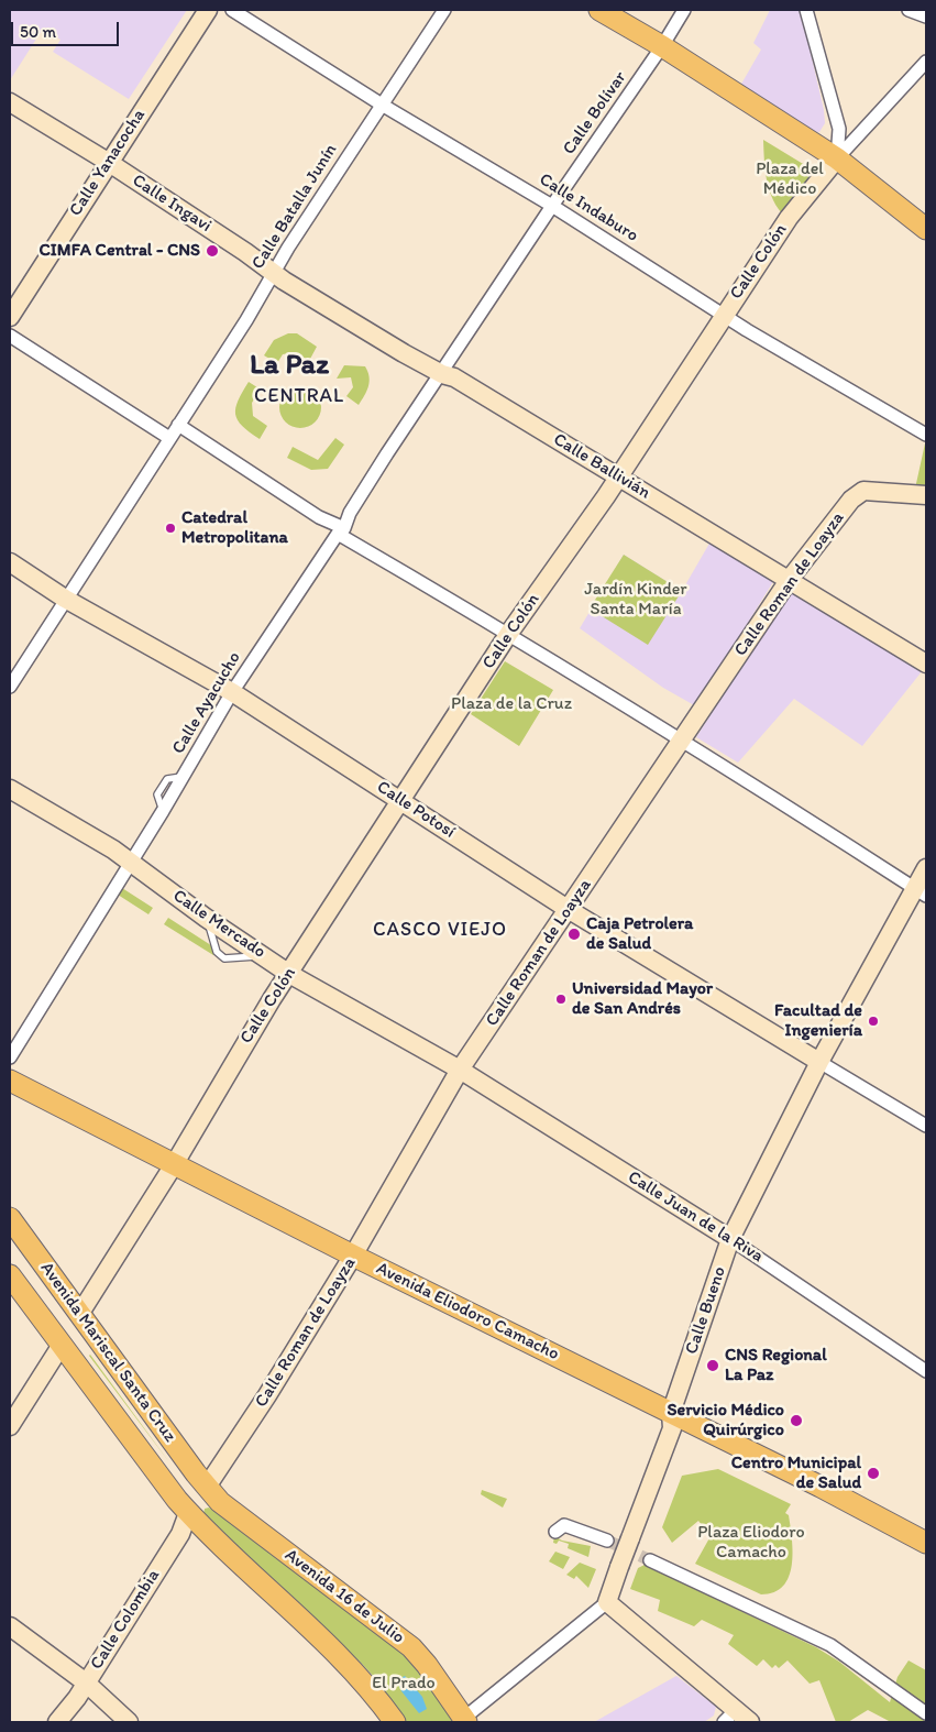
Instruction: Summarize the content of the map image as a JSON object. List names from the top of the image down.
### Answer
{
  "streets": {
    "main road": [
      "Calle Yanacocha",
      "Calle Ingavi",
      "Calle Colón",
      "Calle Ballivián",
      "Calle Roman de Loayza",
      "Calle Potosí",
      "Calle Mercado",
      "Calle Juan de la Riva",
      "Calle Bueno",
      "Avenida Eliodoro Camacho",
      "Avenida Mariscal Santa Cruz",
      "Avenida 16 de Julio",
      "Calle Colombia"
    ],
    "street": [
      "Calle Bolívar",
      "Calle Batalla Junín",
      "Calle Indaburo",
      "Calle Ayacucho"
    ]
  },
  "crossings": [
    ["Calle Bolívar", "Calle Indaburo"],
    ["Calle Bolívar", "Calle Ballivián"],
    ["Calle Bolívar", "Calle Ayacucho"],
    ["Calle Yanacocha", "Calle Ingavi"],
    ["Calle Ingavi", "Calle Batalla Junín"],
    ["Calle Ingavi", "Calle Ballivián"],
    ["Calle Batalla Junín", "Calle Indaburo"],
    ["Calle Batalla Junín", "Calle Ballivián"],
    ["Calle Batalla Junín", "Calle Potosí"],
    ["Calle Indaburo", "Calle Colón"],
    ["Calle Colón", "Calle Ballivián"],
    ["Calle Colón", "Calle Potosí"],
    ["Calle Colón", "Calle Mercado"],
    ["Calle Colón", "Avenida Eliodoro Camacho"],
    ["Calle Colón", "Avenida Mariscal Santa Cruz"],
    ["Calle Ballivián", "Calle Roman de Loayza"],
    ["Calle Ballivián", "Calle Ayacucho"],
    ["Calle Roman de Loayza", "Calle Potosí"],
    ["Calle Roman de Loayza", "Calle Mercado"],
    ["Calle Roman de Loayza", "Calle Juan de la Riva"],
    ["Calle Roman de Loayza", "Avenida Eliodoro Camacho"],
    ["Calle Roman de Loayza", "Avenida Mariscal Santa Cruz"],
    ["Calle Roman de Loayza", "Avenida 16 de Julio"],
    ["Calle Ayacucho", "Calle Potosí"],
    ["Calle Ayacucho", "Calle Mercado"],
    ["Calle Potosí", "Calle Bueno"],
    ["Calle Mercado", "Calle Juan de la Riva"],
    ["Calle Juan de la Riva", "Calle Bueno"],
    ["Calle Bueno", "Avenida Eliodoro Camacho"],
    ["Avenida Mariscal Santa Cruz", "Avenida 16 de Julio"],
    ["Avenida Mariscal Santa Cruz", "Calle Colombia"]
  ],
  "districts": ["La Paz", "CENTRAL", "CASCO VIEJO"],
  "parks": [
    "Plaza del Médico",
    "Jardín Kinder Santa María",
    "Plaza de la Cruz",
    "Plaza Eliodoro Camacho",
    "El Prado"
  ],
  "places": [
    "CIMFA Central - CNS",
    "Catedral Metropolitana",
    "Caja Petrolera de Salud",
    "Universidad Mayor de San Andrés",
    "Facultad de Ingeniería",
    "CNS Regional La Paz",
    "Servicio Médico Quirúrgico",
    "Centro Municipal de Salud"
  ],
  "scale_bar": "50 m"
}
